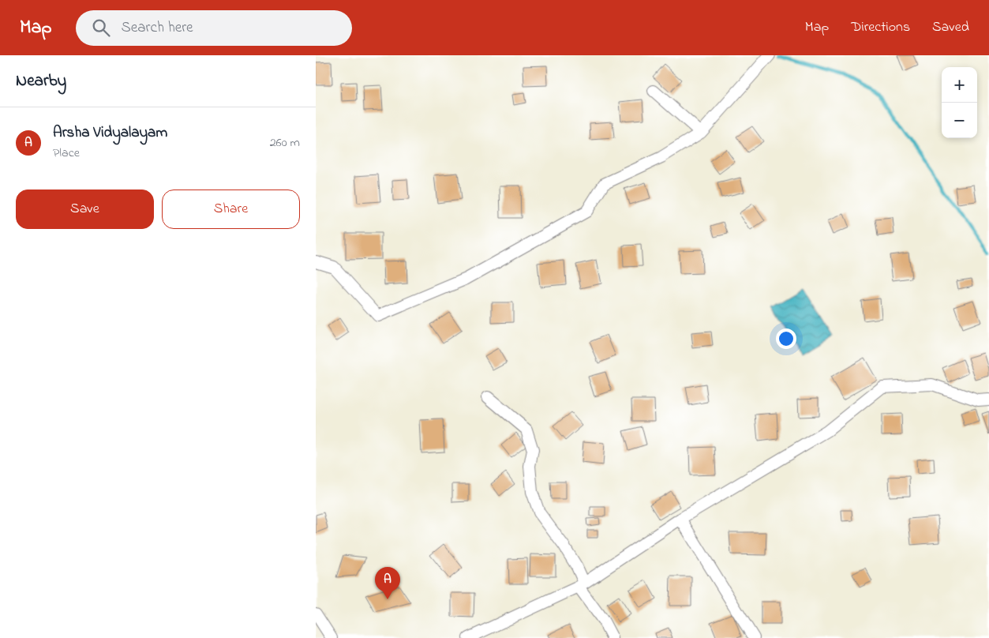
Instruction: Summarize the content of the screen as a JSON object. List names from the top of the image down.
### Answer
{
  "page": {
    "header": "Map",
    "search": "Search here",
    "nav": ["Map", "Directions", "Saved"],
    "heading": "Nearby",
    "map_buttons": ["+", "−"],
    "list": [
      {
        "mark": "A",
        "name": "Arsha Vidyalayam",
        "note": "Place",
        "value": "260 m"
      }
    ],
    "buttons": ["Save", "Share"],
    "pins": "A"
  }
}
